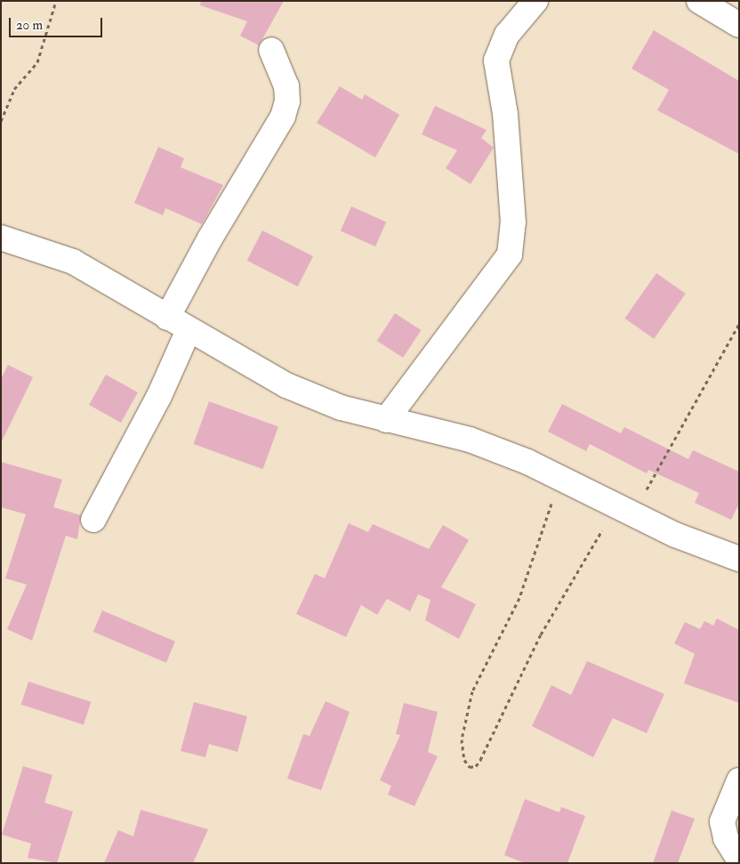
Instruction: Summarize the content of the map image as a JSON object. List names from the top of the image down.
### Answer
{
  "scale_bar": "20 m"
}
